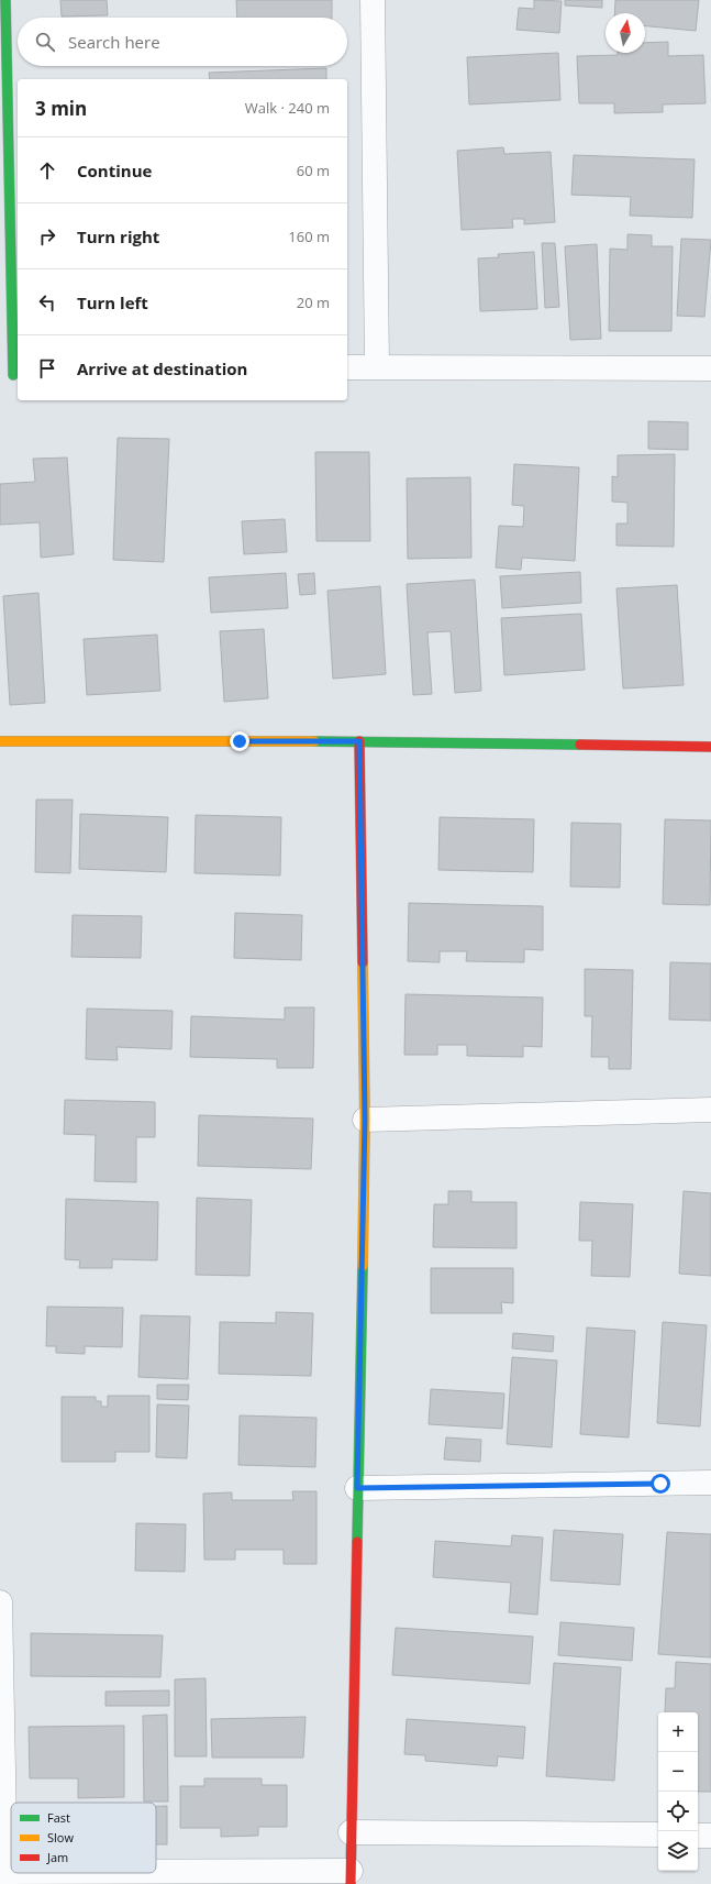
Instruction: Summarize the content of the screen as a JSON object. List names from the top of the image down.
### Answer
{
  "legend": ["Fast", "Slow", "Jam"],
  "north": "top",
  "page": {
    "search": "Search here",
    "heading": ["3 min", "Walk · 240 m"],
    "list": [
      ["Continue", "60 m"],
      ["Turn right", "160 m"],
      ["Turn left", "20 m"],
      "Arrive at destination"
    ],
    "map_buttons": ["+", "−"]
  }
}
